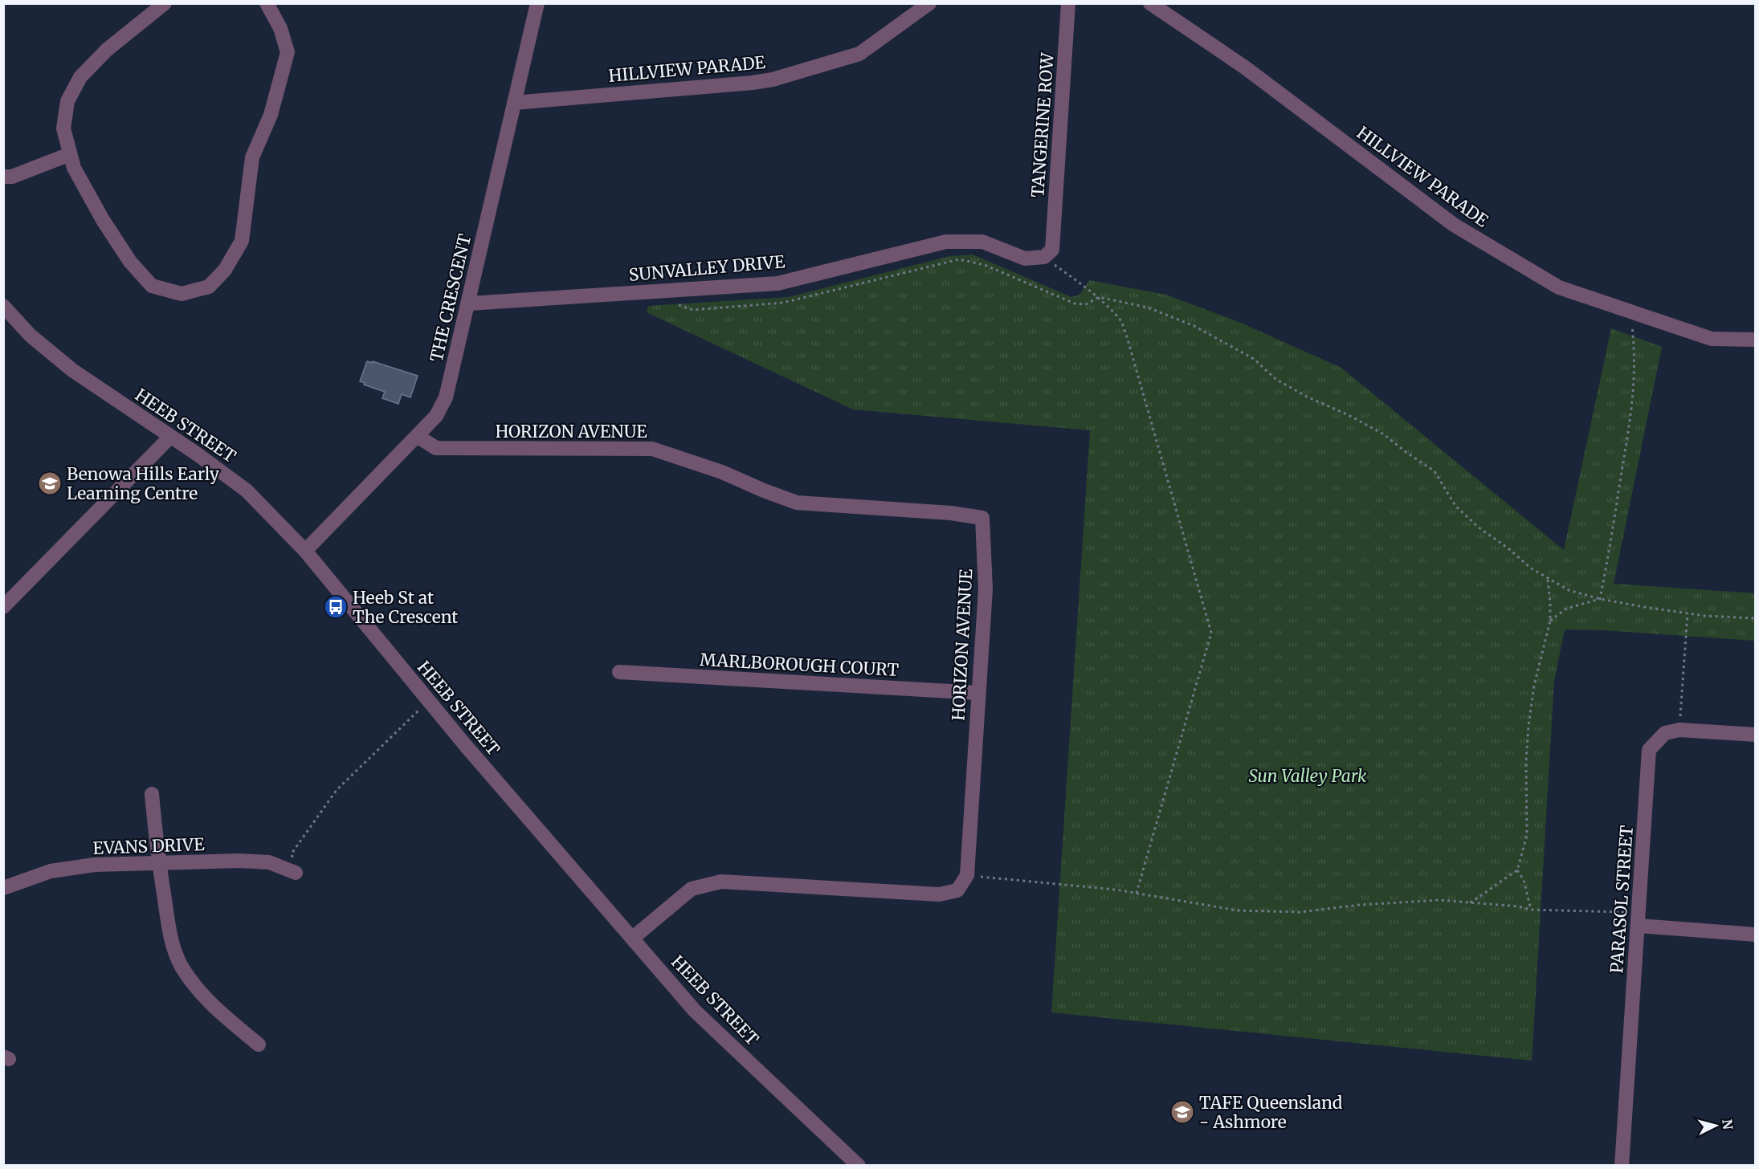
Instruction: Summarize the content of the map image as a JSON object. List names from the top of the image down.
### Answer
{
  "streets": {
    "street": [
      "HILLVIEW PARADE",
      "TANGERINE ROW",
      "SUNVALLEY DRIVE",
      "THE CRESCENT",
      "HEEB STREET",
      "HORIZON AVENUE",
      "MARLBOROUGH COURT",
      "EVANS DRIVE",
      "PARASOL STREET"
    ]
  },
  "crossings": [
    ["HILLVIEW PARADE", "THE CRESCENT"],
    ["TANGERINE ROW", "SUNVALLEY DRIVE"],
    ["SUNVALLEY DRIVE", "THE CRESCENT"],
    ["THE CRESCENT", "HEEB STREET"],
    ["THE CRESCENT", "HORIZON AVENUE"],
    ["HORIZON AVENUE", "MARLBOROUGH COURT"]
  ],
  "parks": ["Sun Valley Park"],
  "places": {
    "school or university": ["Benowa Hills Early Learning Centre", "TAFE Queensland - Ashmore"],
    "bus stop": ["Heeb St at The Crescent"]
  },
  "north": "right"
}
